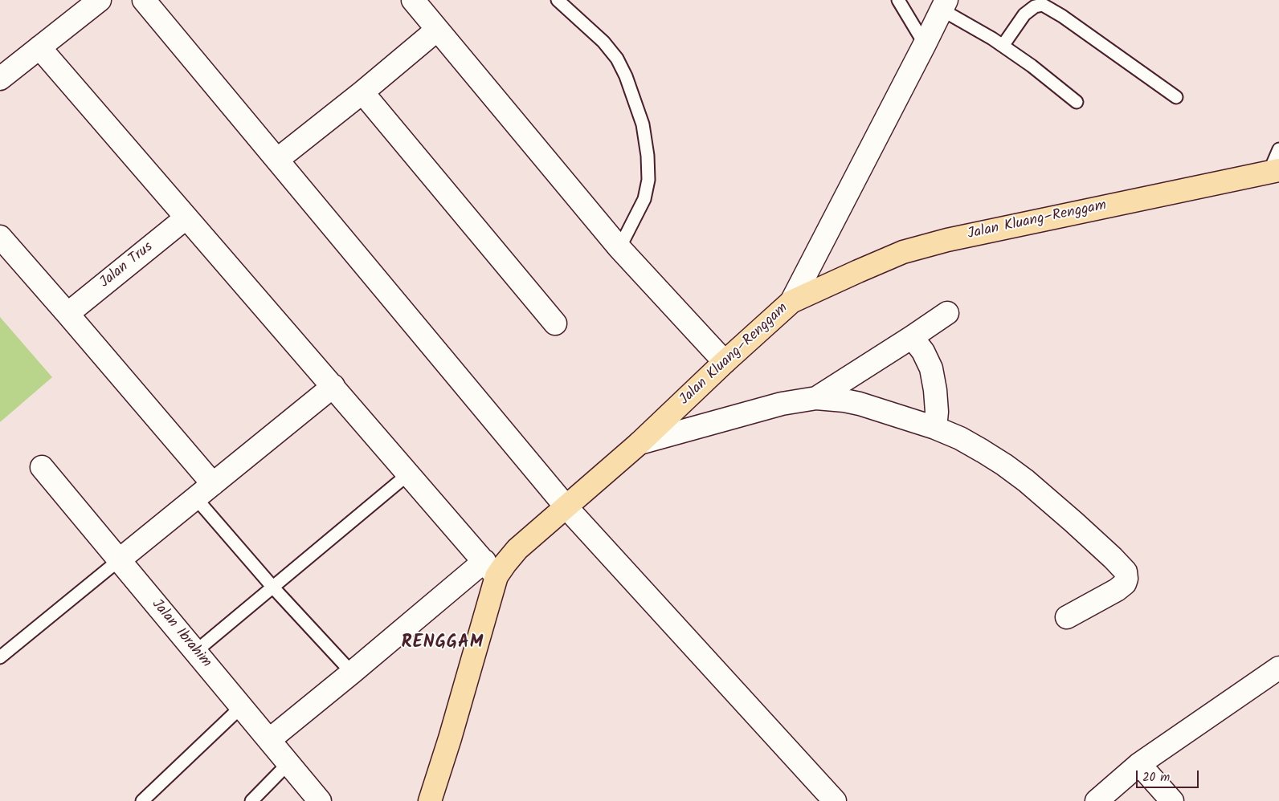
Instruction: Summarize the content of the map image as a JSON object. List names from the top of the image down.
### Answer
{
  "streets": {
    "main road": ["Jalan Kluang–Renggam"],
    "street": ["Jalan Trus", "Jalan Ibrahim"]
  },
  "districts": ["RENGGAM"],
  "scale_bar": "20 m"
}
